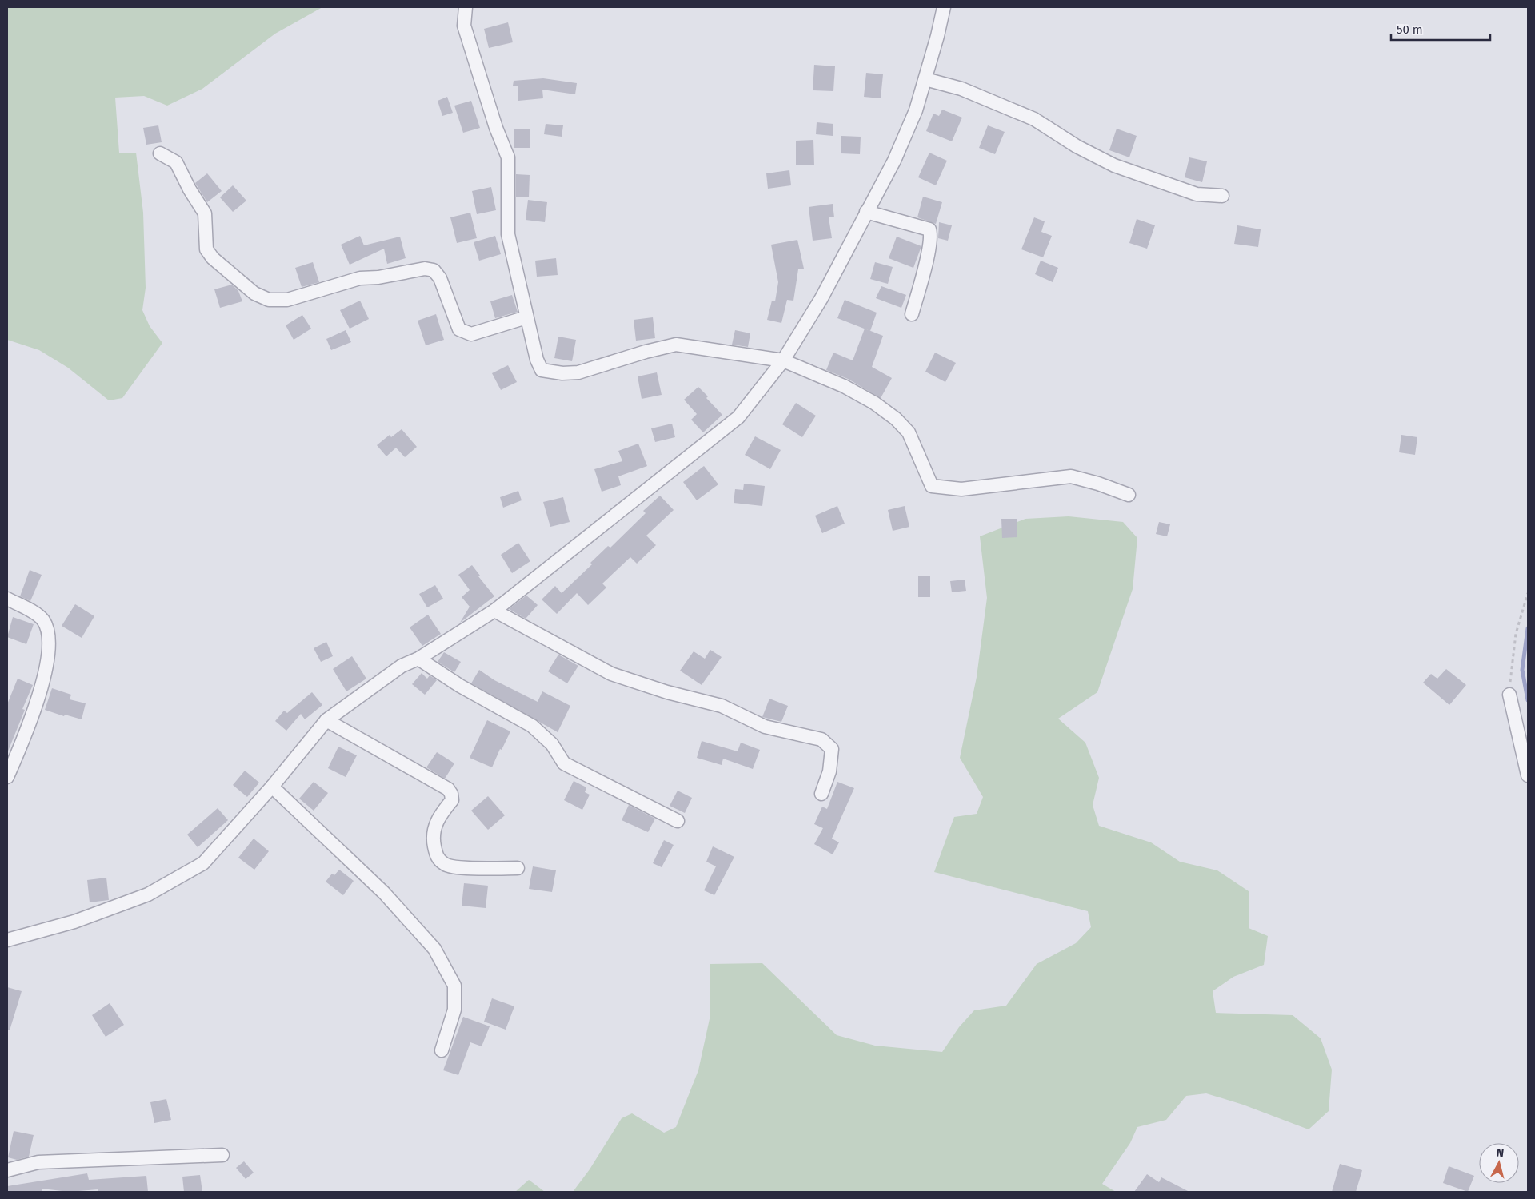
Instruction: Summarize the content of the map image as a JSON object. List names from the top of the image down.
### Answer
{
  "scale_bar": "50 m",
  "north": "top"
}
